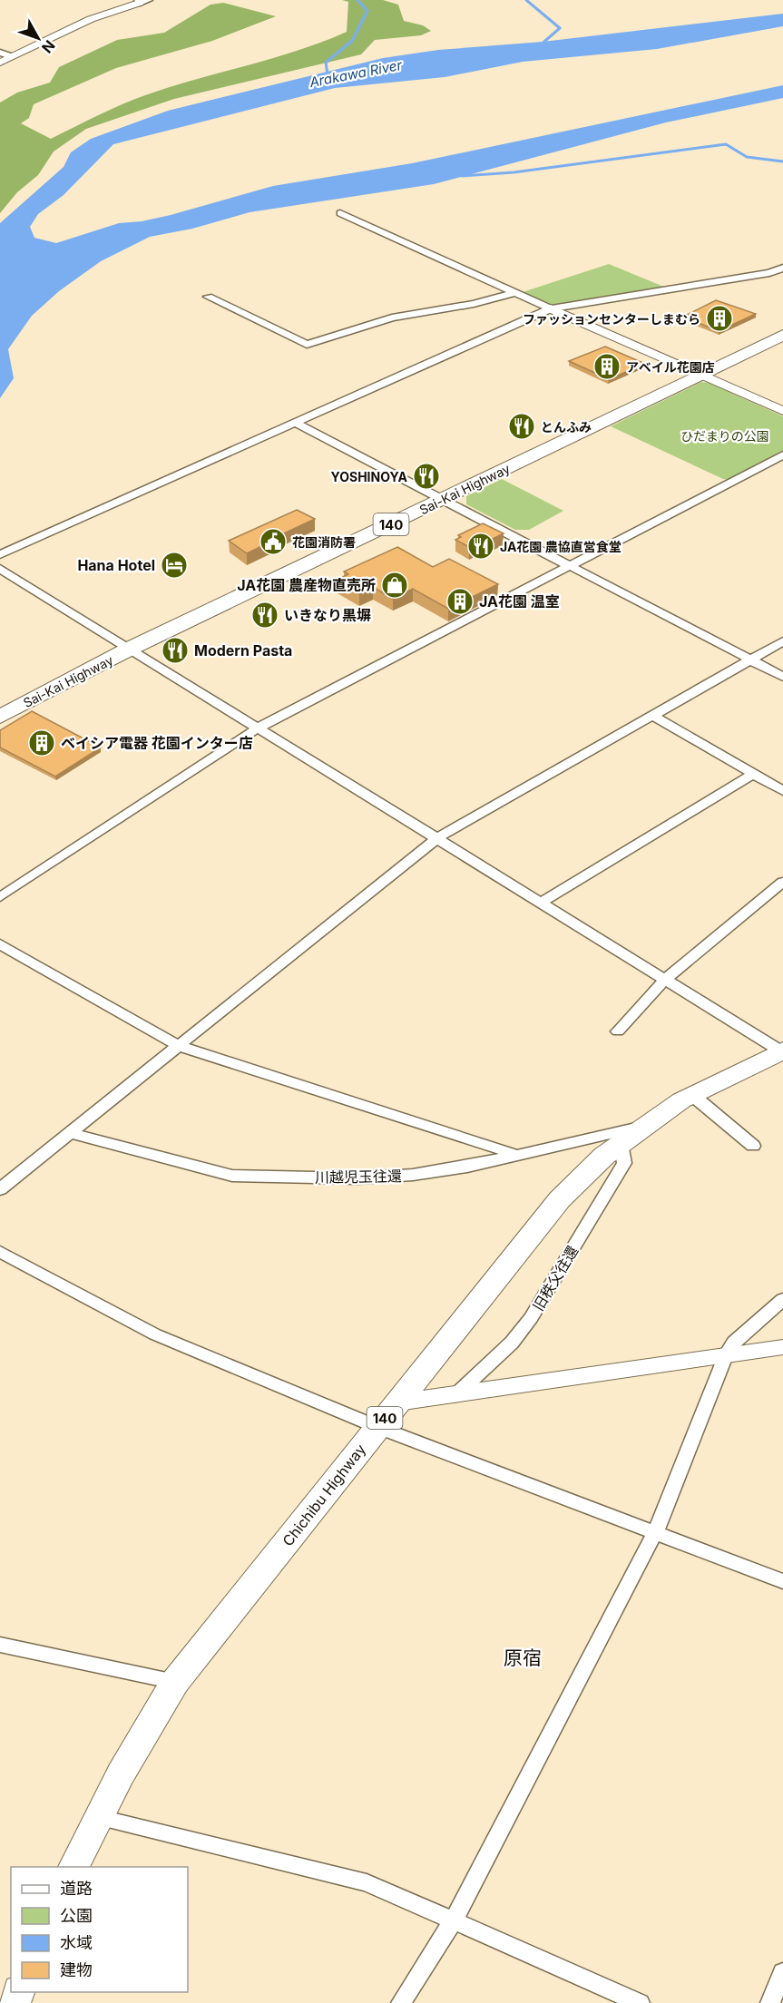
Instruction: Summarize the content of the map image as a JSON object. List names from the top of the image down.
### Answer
{
  "streets": {
    "highway": ["Sai-Kai Highway", "140", "Chichibu Highway"],
    "street": ["川越児玉往還", "旧秩父往還"]
  },
  "crossings": [
    ["川越児玉往還", "Chichibu Highway"],
    ["旧秩父往還", "Chichibu Highway"]
  ],
  "districts": ["原宿"],
  "water": ["Arakawa River"],
  "parks": ["ひだまりの公園"],
  "places": {
    "building": [
      "ファッションセンターしまむら",
      "アベイル花園店",
      "JA花園 温室",
      "ベイシア電器 花園インター店"
    ],
    "restaurant": [
      "とんふみ",
      "YOSHINOYA",
      "JA花園 農協直営食堂",
      "いきなり黒塀",
      "Modern Pasta"
    ],
    "public building": ["花園消防署"],
    "hotel": ["Hana Hotel"],
    "shop": ["JA花園 農産物直売所"]
  },
  "legend": [
    "道路",
    "公園",
    "水域",
    "建物"
  ],
  "north": "bottom right"
}
